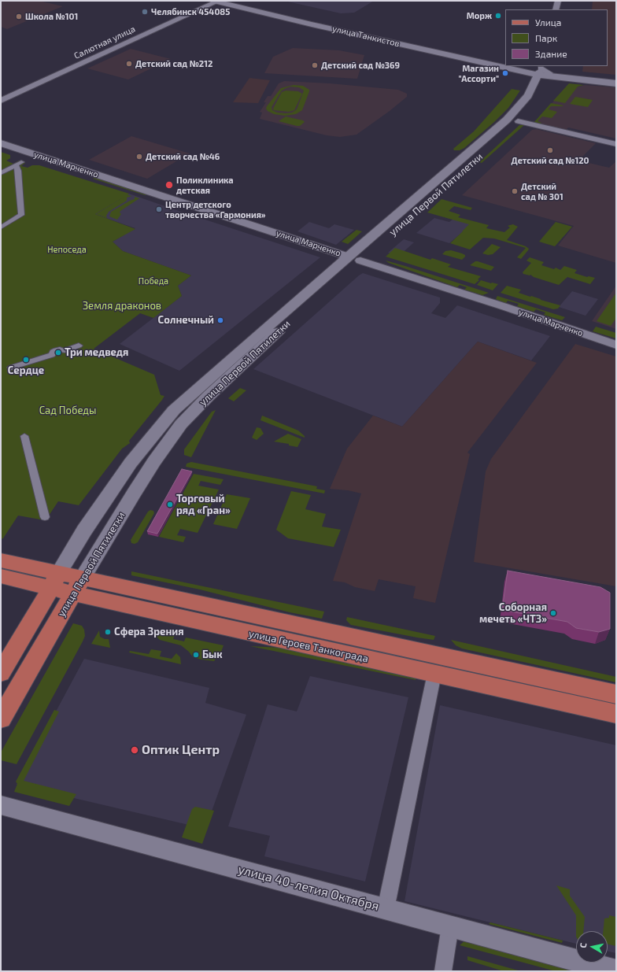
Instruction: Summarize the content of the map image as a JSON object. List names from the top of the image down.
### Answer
{
  "streets": {
    "main road": ["улица Танкистов", "улица Первой Пятилетки", "улица Героев Танкограда"],
    "street": ["Салютная улица", "улица Марченко", "улица 40-летия Октября"]
  },
  "crossings": [
    ["улица Танкистов", "Салютная улица"],
    ["улица Танкистов", "улица Первой Пятилетки"],
    ["улица Марченко", "улица Первой Пятилетки"],
    ["улица Первой Пятилетки", "улица Героев Танкограда"]
  ],
  "parks": [
    "Непоседа",
    "Победа",
    "Земля драконов",
    "Сад Победы"
  ],
  "places": [
    "Челябинск 454085",
    "Морж",
    "Школа №101",
    "Детский сад №212",
    "Детский сад №369",
    "Магазин \"Ассорти\"",
    "Детский сад №120",
    "Детский сад №46",
    "Поликлиника детская",
    "Детский сад № 301",
    "Центр детского творчества «Гармония»",
    "Солнечный",
    "Три медведя",
    "Сердце",
    "Торговый ряд «Гран»",
    "Соборная мечеть «ЧТЗ»",
    "Сфера Зрения",
    "Бык",
    "Оптик Центр"
  ],
  "legend": ["Улица", "Парк", "Здание"],
  "north": "left"
}
